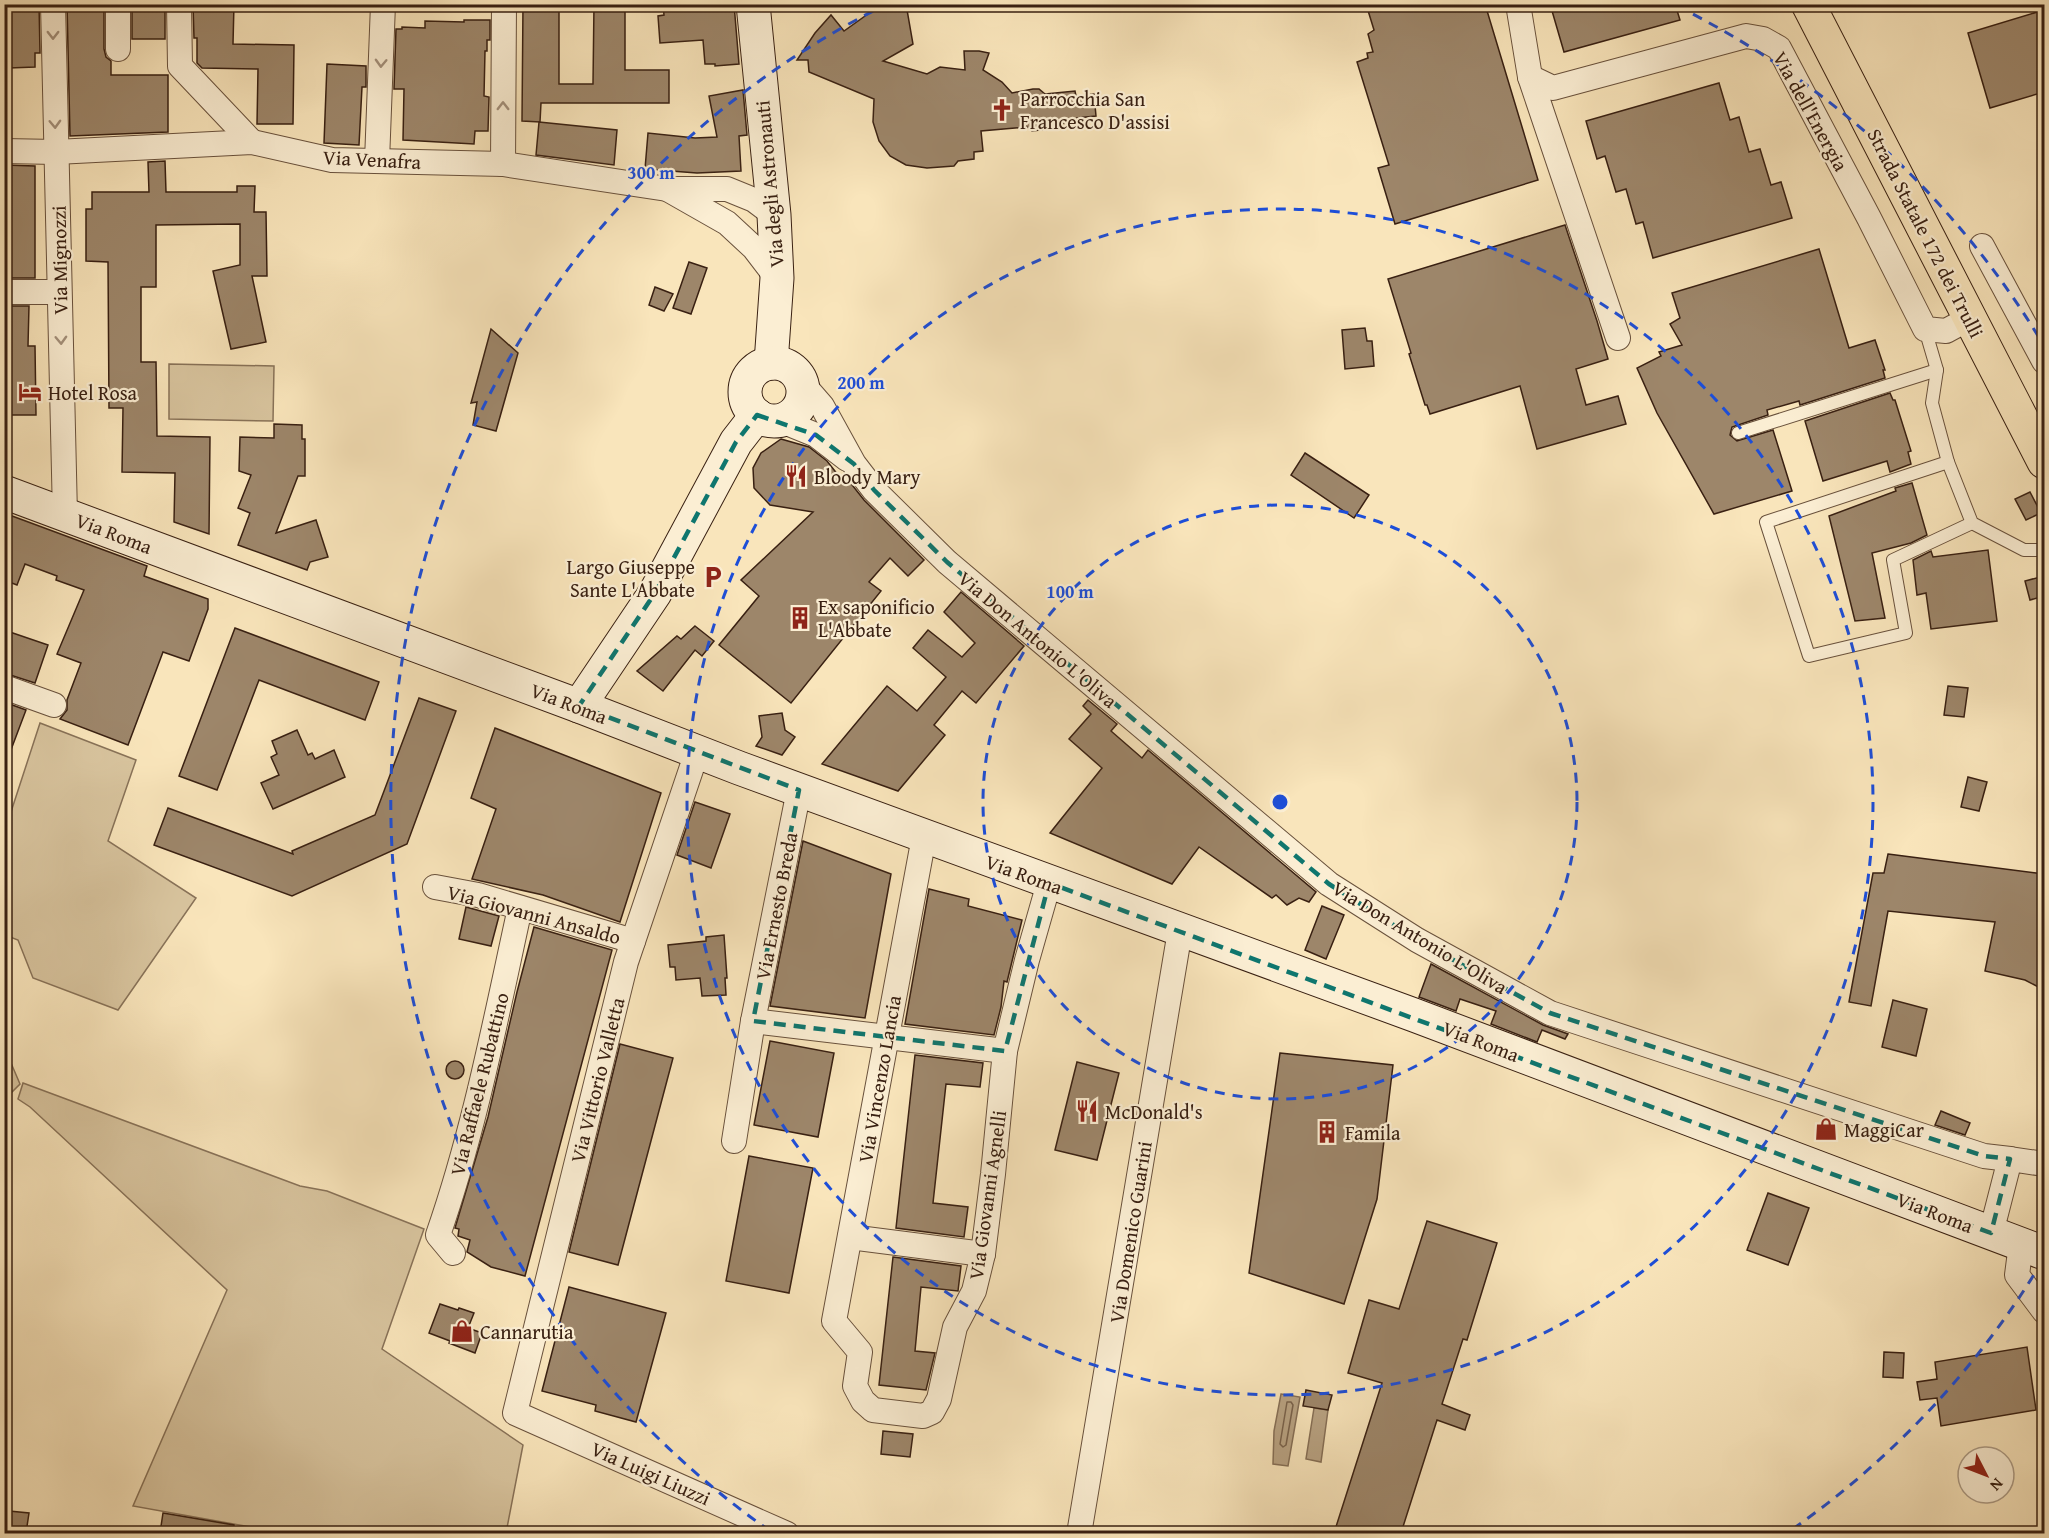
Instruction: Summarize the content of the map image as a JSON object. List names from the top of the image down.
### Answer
{
  "streets": {
    "main road": ["Strada Statale 172 dei Trulli"],
    "street": [
      "Via dell'Energia",
      "Via Venafra",
      "Via degli Astronauti",
      "Via Mignozzi",
      "Via Roma",
      "Via Don Antonio L'Oliva",
      "Via Ernesto Breda",
      "Via Giovanni Ansaldo",
      "Via Vincenzo Lancia",
      "Via Vittorio Valletta",
      "Via Raffaele Rubattino",
      "Via Giovanni Agnelli",
      "Via Domenico Guarini",
      "Via Luigi Liuzzi"
    ]
  },
  "crossings": [
    ["Via Venafra", "Via degli Astronauti"],
    ["Via Venafra", "Via Mignozzi"],
    ["Via degli Astronauti", "Via Don Antonio L'Oliva"],
    ["Via Mignozzi", "Via Roma"],
    ["Via Roma", "Via Ernesto Breda"],
    ["Via Roma", "Via Vincenzo Lancia"],
    ["Via Roma", "Via Vittorio Valletta"],
    ["Via Roma", "Via Giovanni Agnelli"],
    ["Via Roma", "Via Domenico Guarini"],
    ["Via Giovanni Ansaldo", "Via Vittorio Valletta"],
    ["Via Giovanni Ansaldo", "Via Raffaele Rubattino"],
    ["Via Vincenzo Lancia", "Via Giovanni Agnelli"],
    ["Via Vittorio Valletta", "Via Luigi Liuzzi"]
  ],
  "one_way": ["Via Mignozzi"],
  "places": {
    "church": ["Parrocchia San Francesco D'assisi"],
    "hotel": ["Hotel Rosa"],
    "restaurant": ["Bloody Mary", "McDonald's"],
    "parking": ["Largo Giuseppe Sante L'Abbate"],
    "building": ["Ex saponificio L'Abbate", "Famila"],
    "shop": ["MaggiCar", "Cannarutia"]
  },
  "north": "bottom right",
  "rings": ["300 m", "200 m", "100 m"]
}
